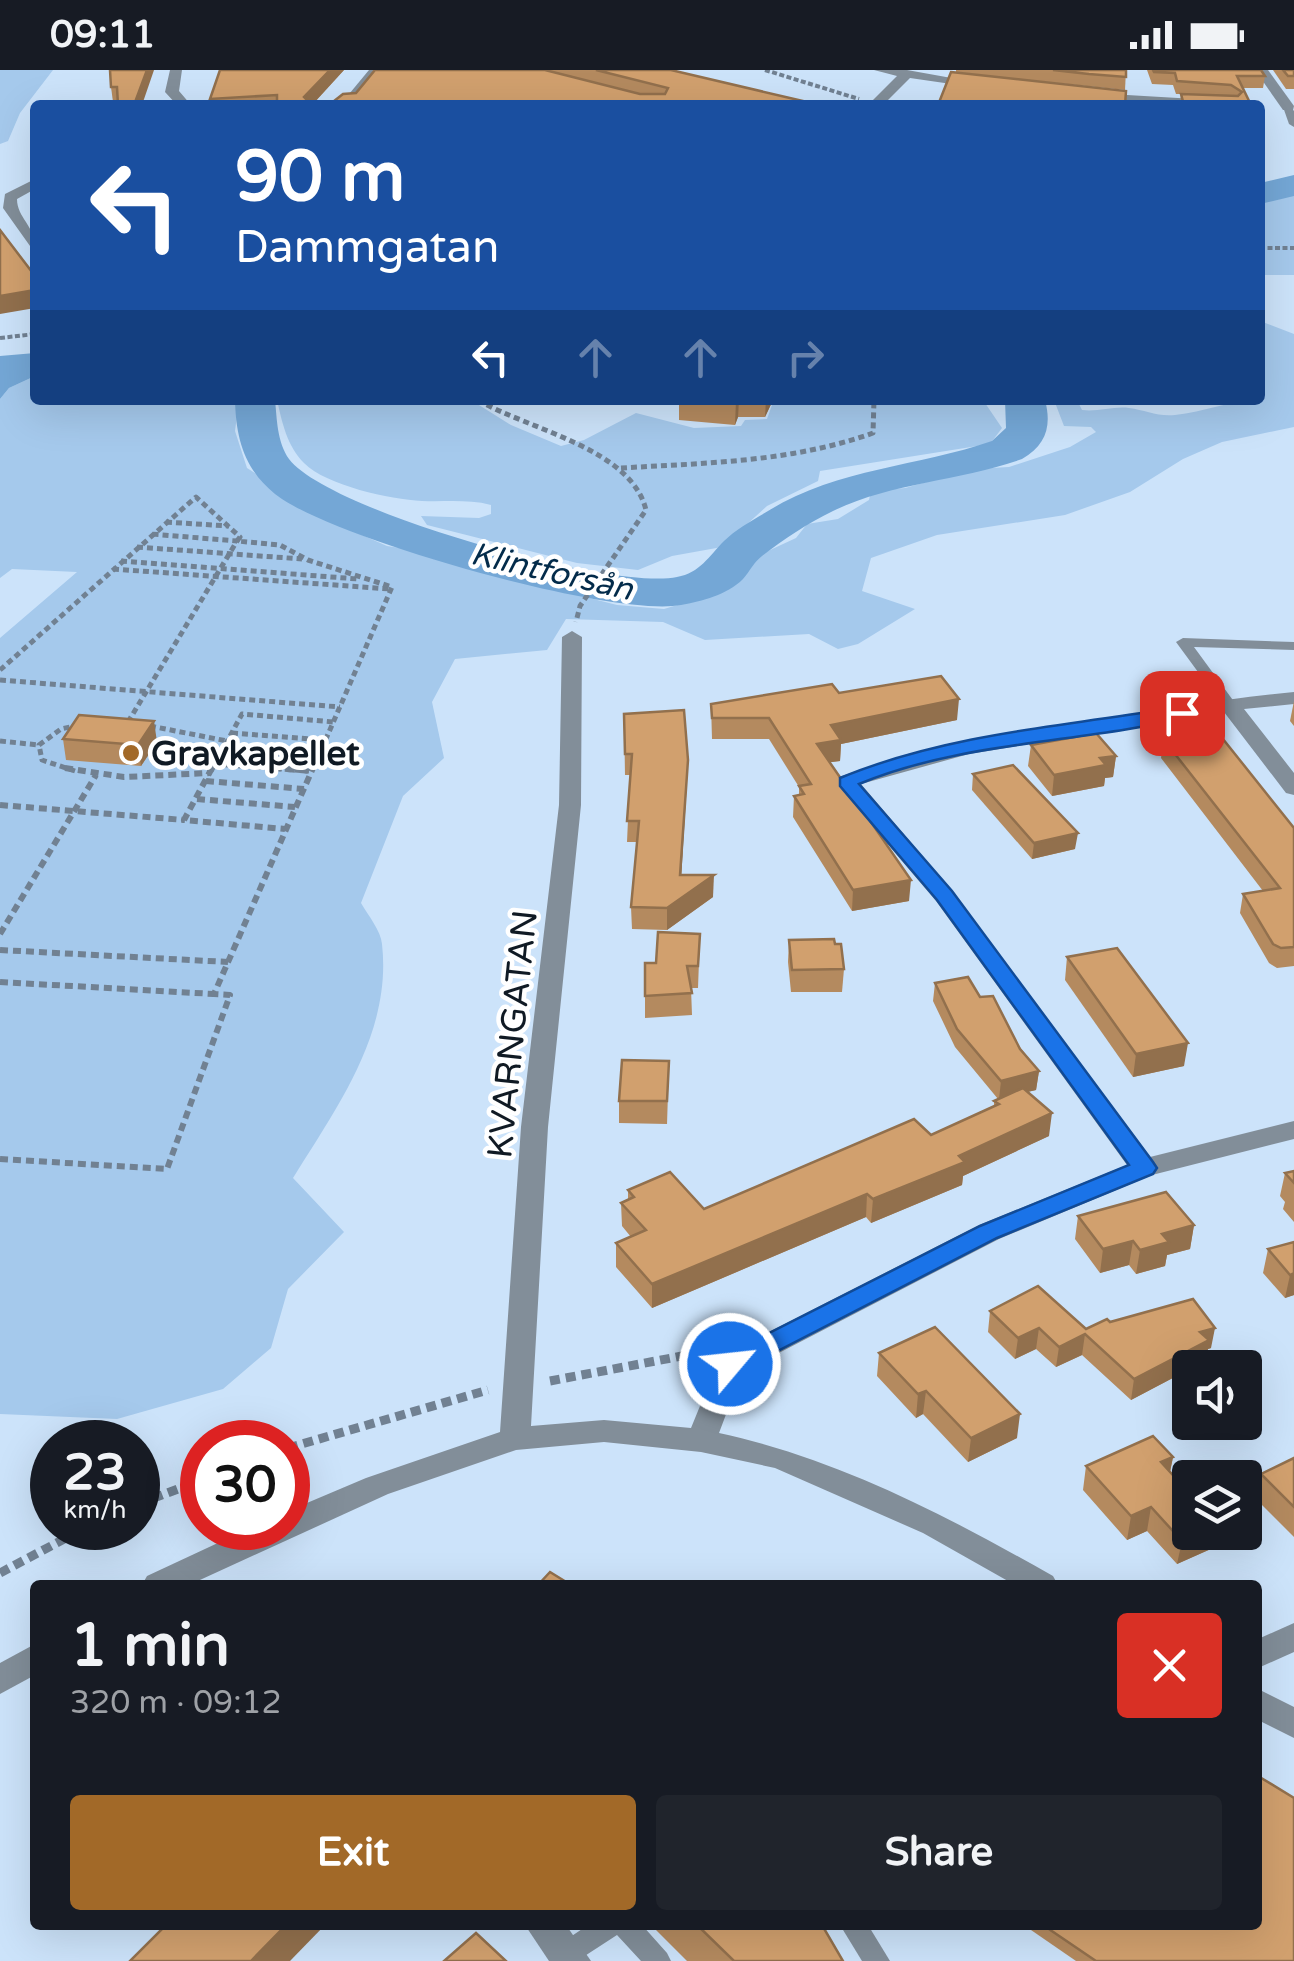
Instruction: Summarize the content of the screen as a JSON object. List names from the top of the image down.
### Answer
{
  "streets": {
    "street": ["KVARNGATAN"]
  },
  "water": ["Klintforsån"],
  "places": ["Gravkapellet"],
  "page": {
    "status": "09:11",
    "turn": ["90 m", "Dammgatan"],
    "speed": "23 km/h",
    "limit": "30",
    "heading": ["1 min", "320 m · 09:12"],
    "buttons": ["Exit", "Share"]
  }
}
